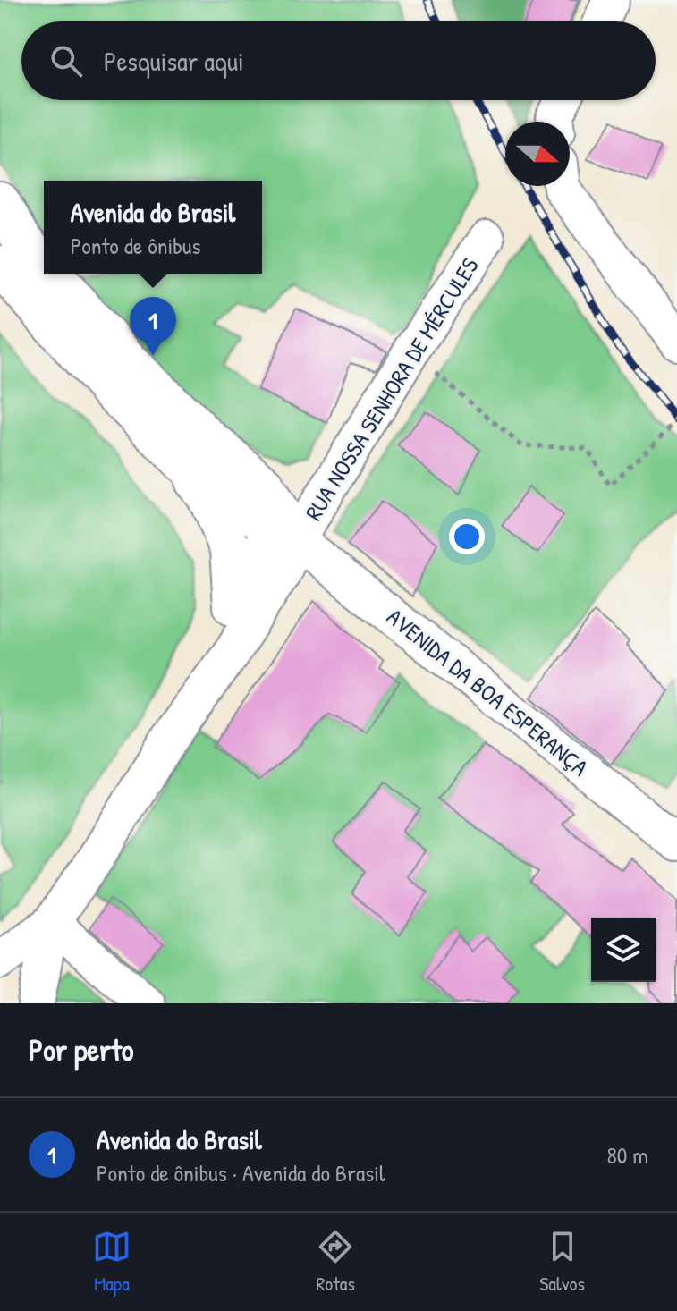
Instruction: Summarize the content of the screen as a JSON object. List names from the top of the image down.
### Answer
{
  "streets": {
    "street": ["RUA NOSSA SENHORA DE MÉRCULES", "AVENIDA DA BOA ESPERANÇA"]
  },
  "crossings": [
    ["RUA NOSSA SENHORA DE MÉRCULES", "AVENIDA DA BOA ESPERANÇA"]
  ],
  "north": "right",
  "page": {
    "search": "Pesquisar aqui",
    "popup": ["Avenida do Brasil", "Ponto de ônibus"],
    "pins": "1",
    "heading": "Por perto",
    "list": [
      {
        "mark": "1",
        "name": "Avenida do Brasil",
        "note": "Ponto de ônibus · Avenida do Brasil",
        "value": "80 m"
      }
    ],
    "nav": ["Mapa", "Rotas", "Salvos"]
  }
}
